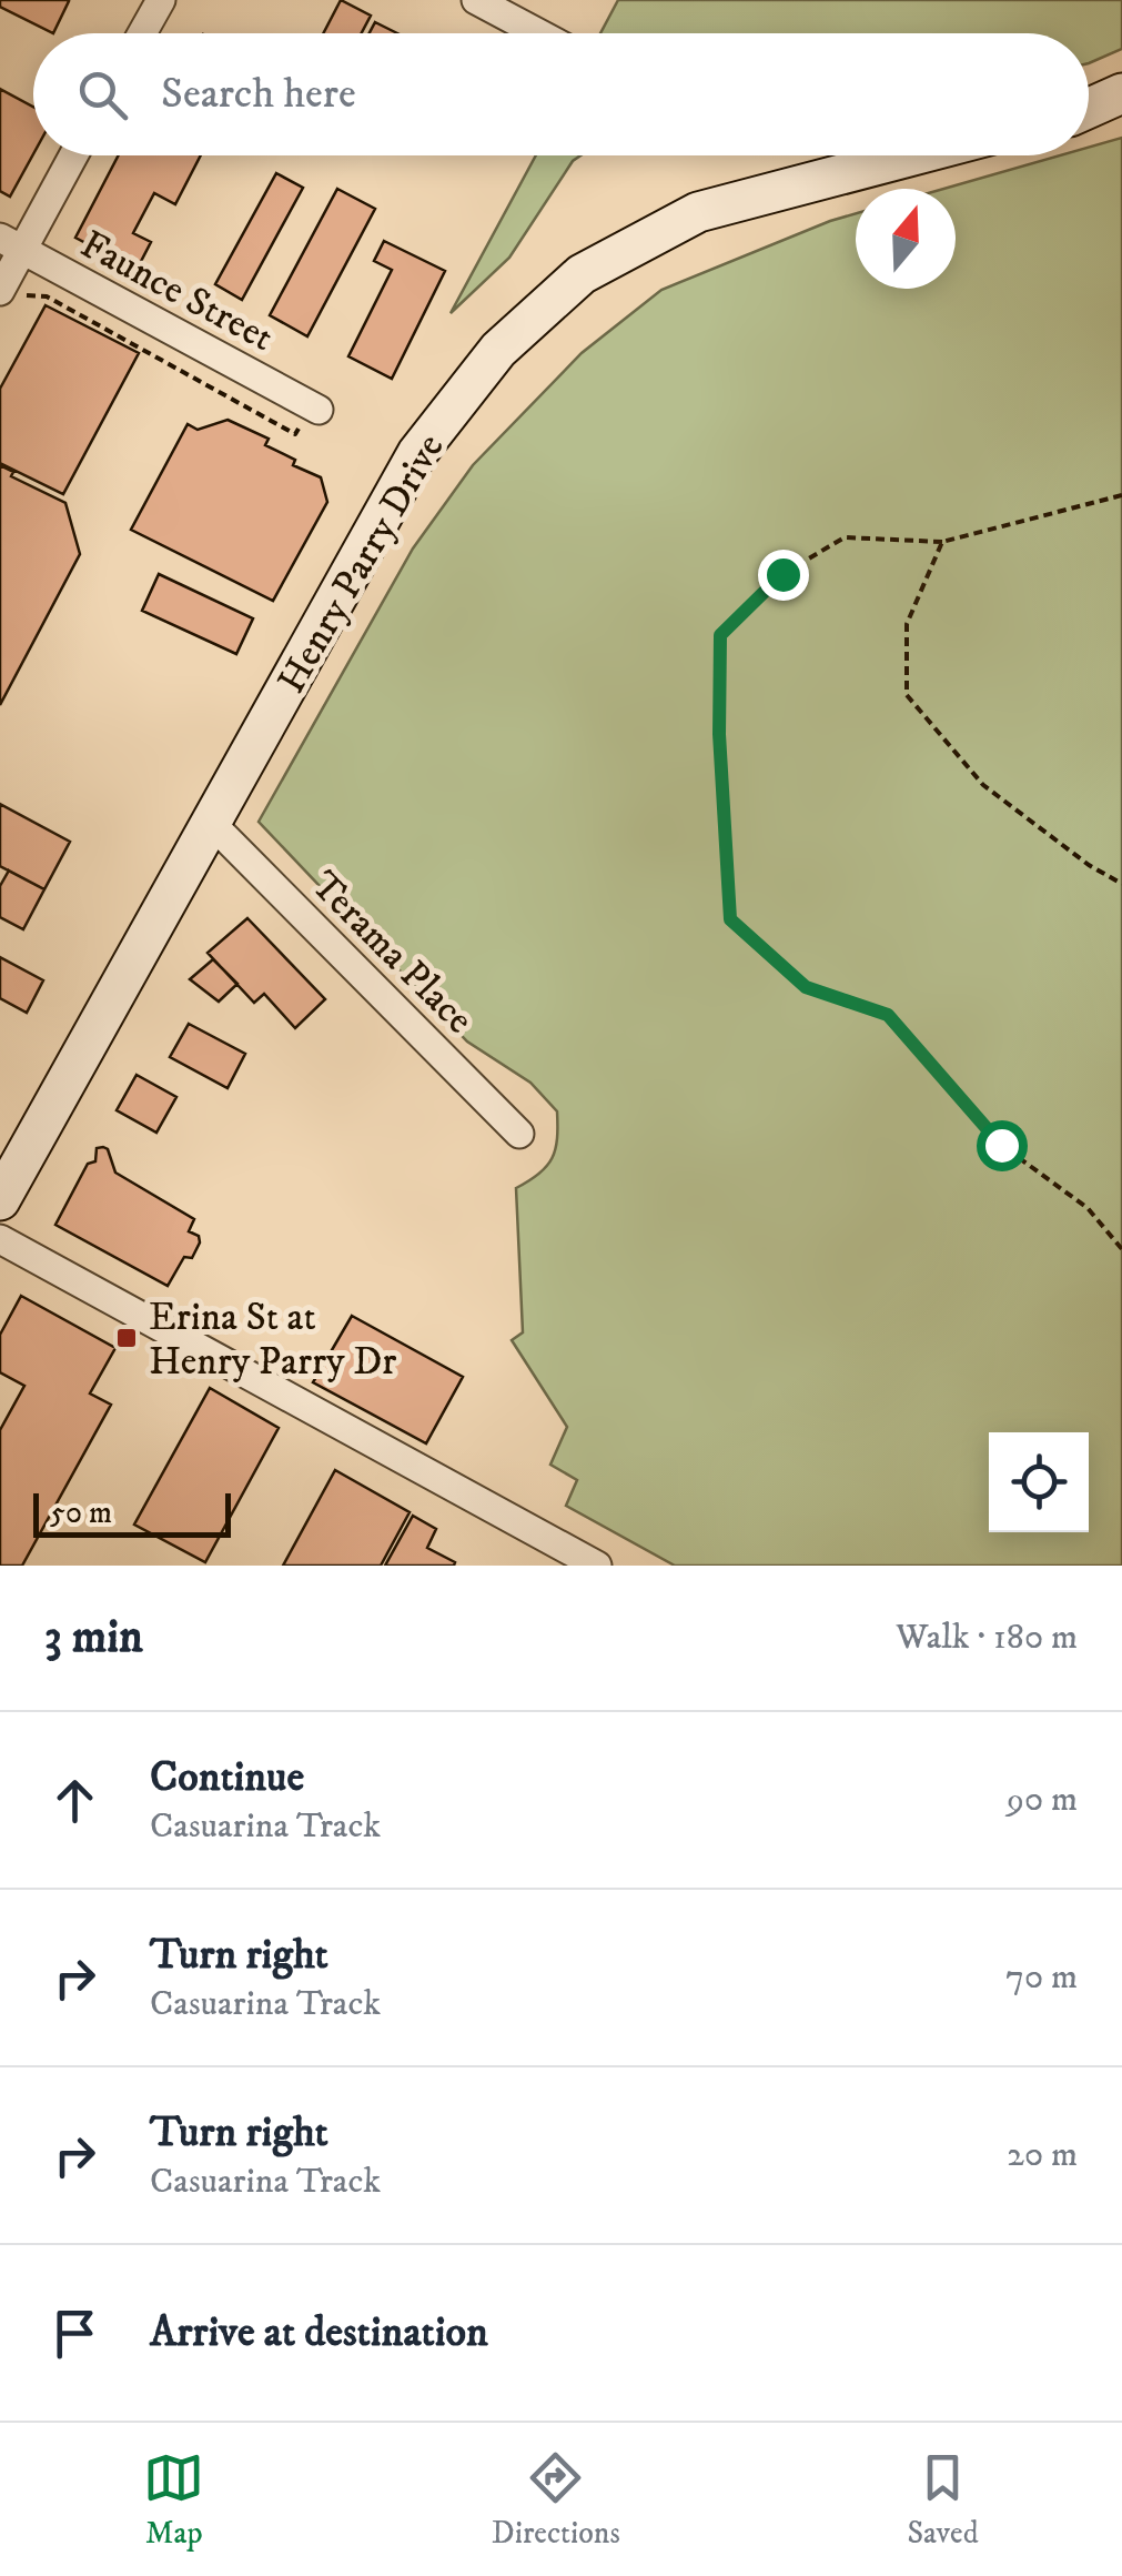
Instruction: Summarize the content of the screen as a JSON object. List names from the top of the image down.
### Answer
{
  "streets": {
    "main road": ["Henry Parry Drive"],
    "street": ["Faunce Street", "Terama Place"]
  },
  "crossings": [
    ["Henry Parry Drive", "Terama Place"]
  ],
  "places": {
    "transit": ["Erina St at Henry Parry Dr"]
  },
  "scale_bar": "50 m",
  "north": "top",
  "page": {
    "search": "Search here",
    "scale": "50 m",
    "heading": ["3 min", "Walk · 180 m"],
    "list": [
      ["Continue", "Casuarina Track", "90 m"],
      ["Turn right", "Casuarina Track", "70 m"],
      ["Turn right", "Casuarina Track", "20 m"],
      "Arrive at destination"
    ],
    "nav": ["Map", "Directions", "Saved"]
  }
}
